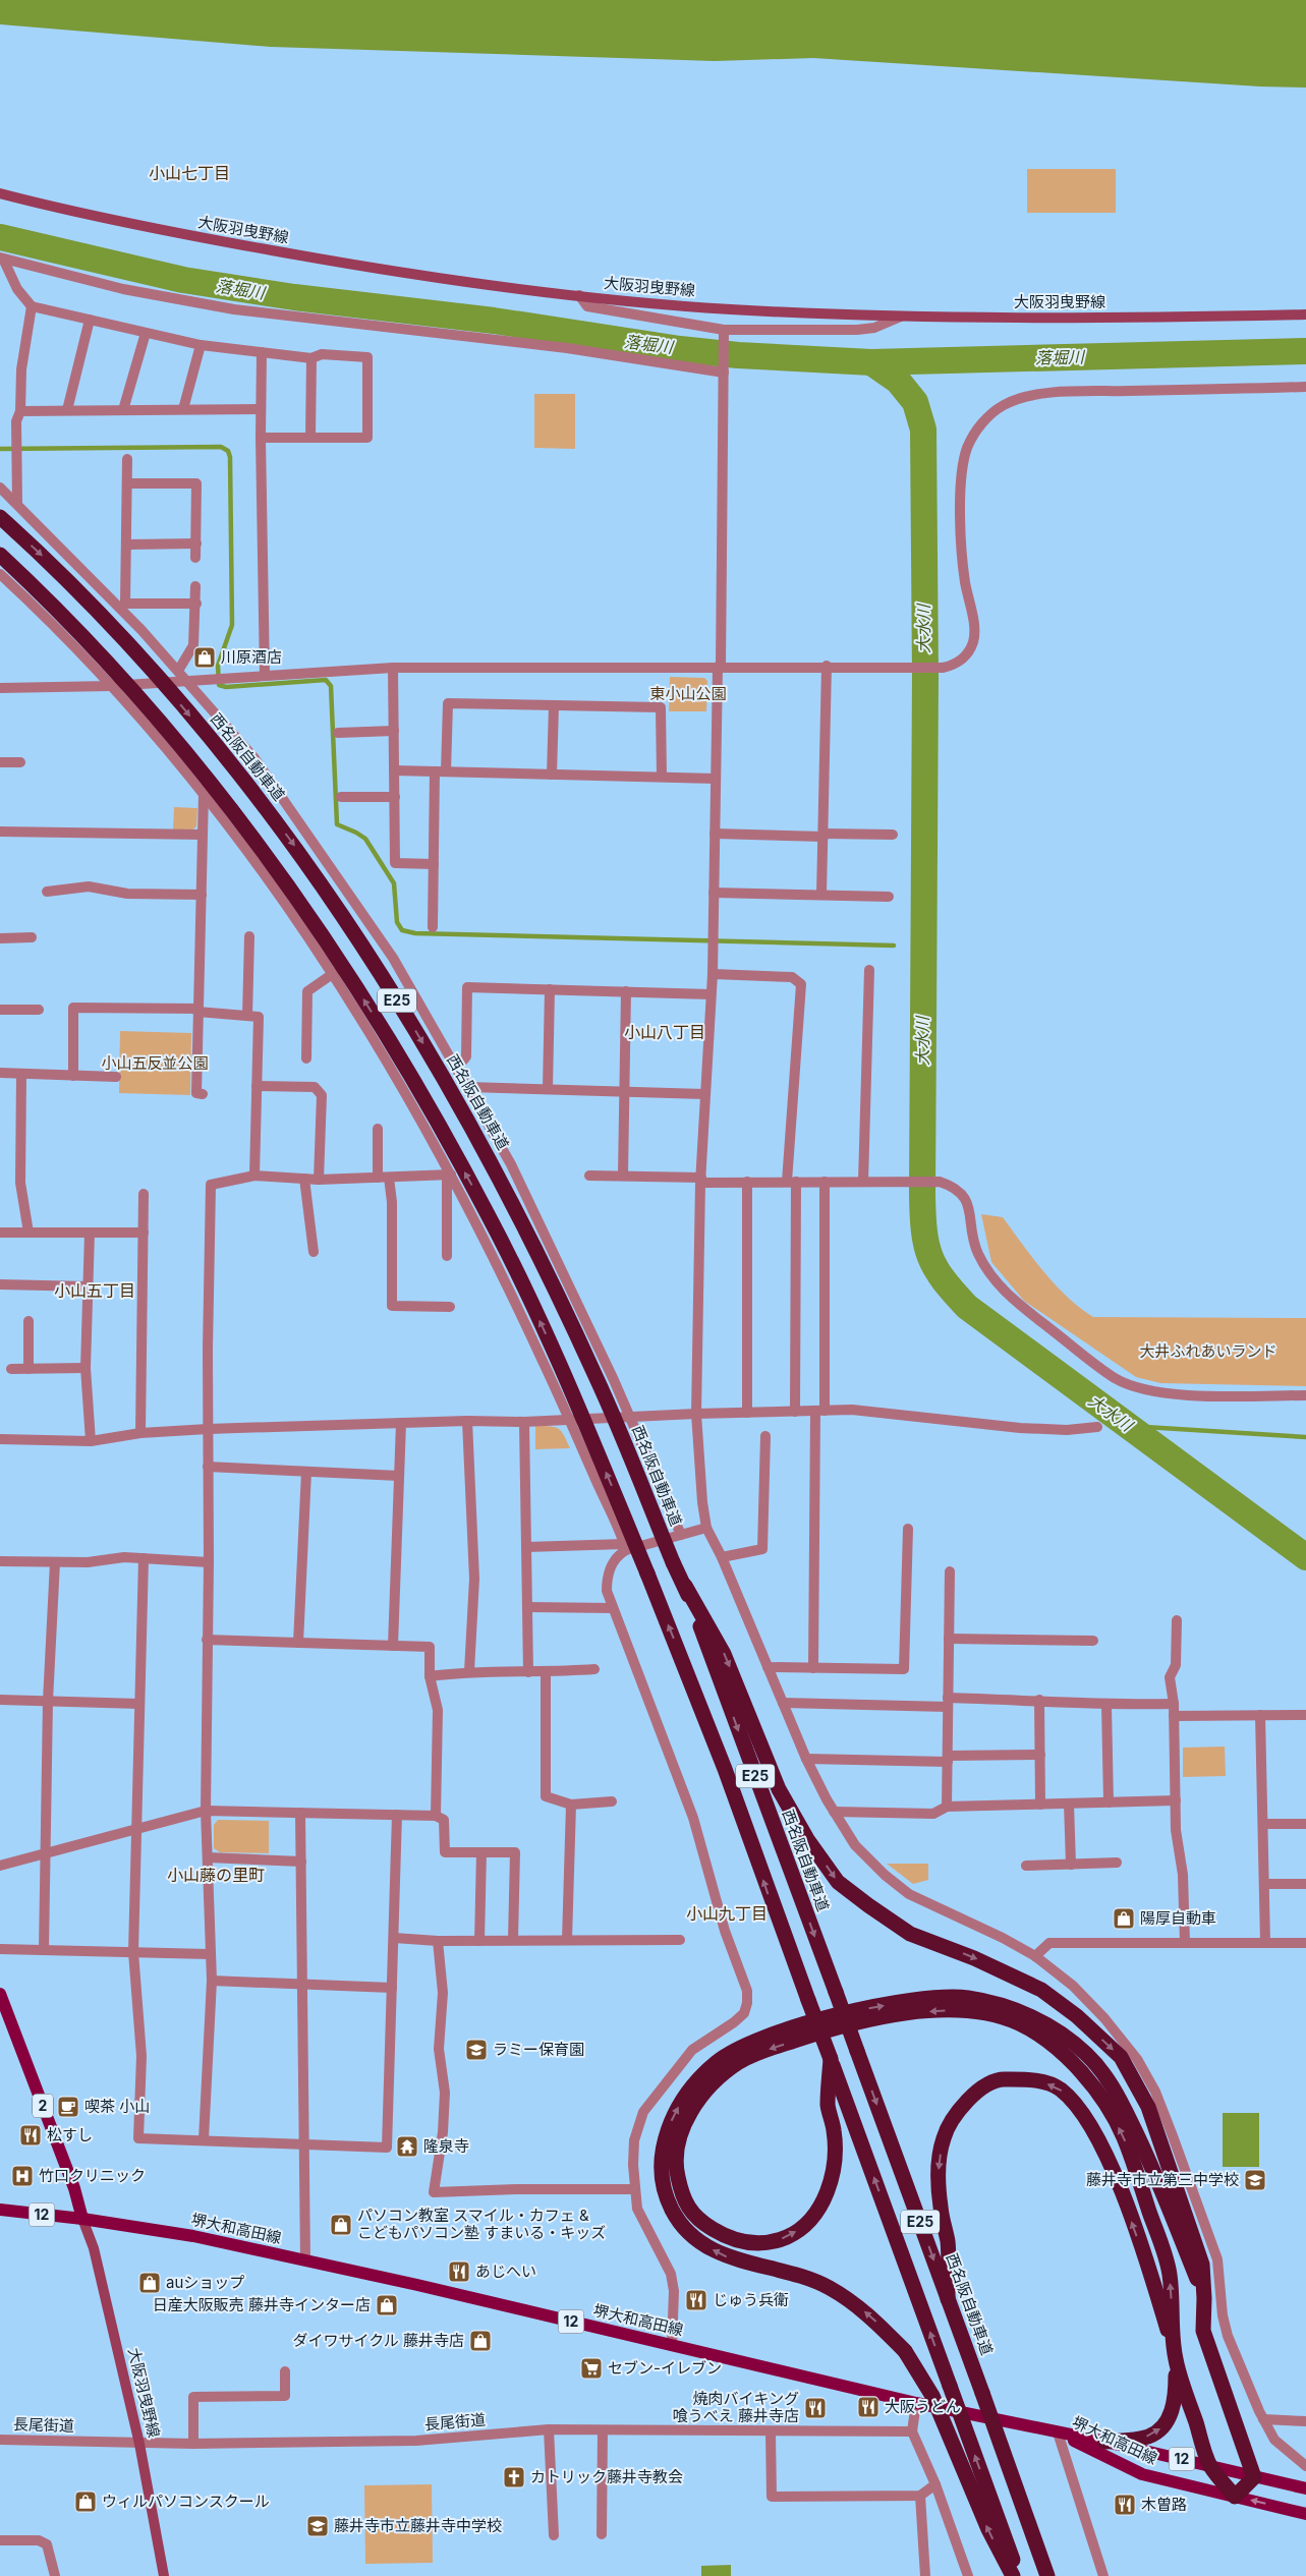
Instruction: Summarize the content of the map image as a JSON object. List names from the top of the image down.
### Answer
{
  "streets": {
    "highway": ["西名阪自動車道", "E25"],
    "main road": [
      "大阪羽曳野線",
      "2",
      "12",
      "堺大和高田線"
    ],
    "street": ["長尾街道"]
  },
  "crossings": [
    ["大阪羽曳野線", "2"],
    ["大阪羽曳野線", "堺大和高田線"],
    ["大阪羽曳野線", "長尾街道"],
    ["2", "堺大和高田線"]
  ],
  "districts": [
    "小山七丁目",
    "小山八丁目",
    "小山五丁目",
    "小山藤の里町",
    "小山九丁目"
  ],
  "water": ["落堀川", "大水川"],
  "parks": ["東小山公園", "小山五反並公園", "大井ふれあいランド"],
  "places": {
    "shop": [
      "川原酒店",
      "陽厚自動車",
      "パソコン教室 スマイル・カフェ & こどもパソコン塾 すまいる・キッズ",
      "auショップ",
      "日産大阪販売 藤井寺インター店",
      "ダイワサイクル 藤井寺店",
      "ウィルパソコンスクール"
    ],
    "school or university": ["ラミー保育園", "藤井寺市立第三中学校", "藤井寺市立藤井寺中学校"],
    "cafe": ["喫茶 小山"],
    "restaurant": [
      "松すし",
      "あじへい",
      "じゅう兵衛",
      "大阪うどん",
      "焼肉バイキング 喰うべえ 藤井寺店",
      "木曽路"
    ],
    "temple": ["隆泉寺"],
    "hospital": ["竹口クリニック"],
    "supermarket": ["セブン-イレブン"],
    "church": ["カトリック藤井寺教会"]
  }
}
